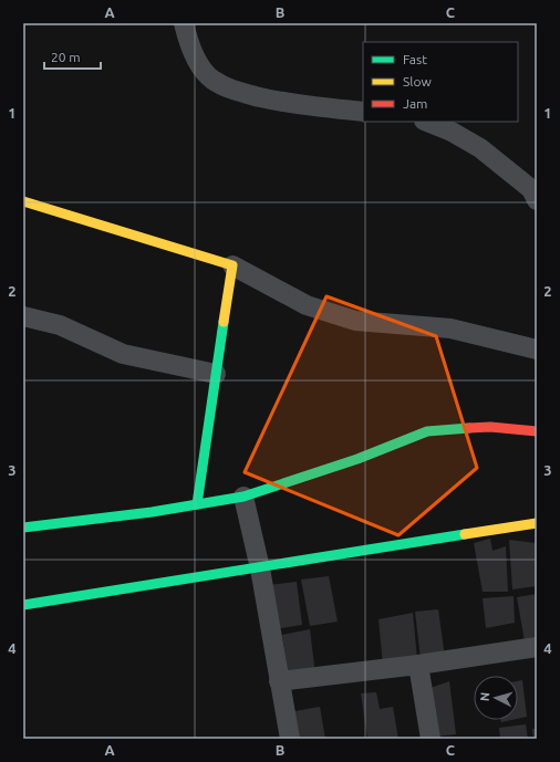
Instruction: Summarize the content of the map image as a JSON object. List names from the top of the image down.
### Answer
{
  "legend": ["Fast", "Slow", "Jam"],
  "scale_bar": "20 m",
  "north": "left",
  "grid": {
    "columns": ["A", "B", "C"],
    "rows": [
      "1",
      "2",
      "3",
      "4"
    ]
  }
}
